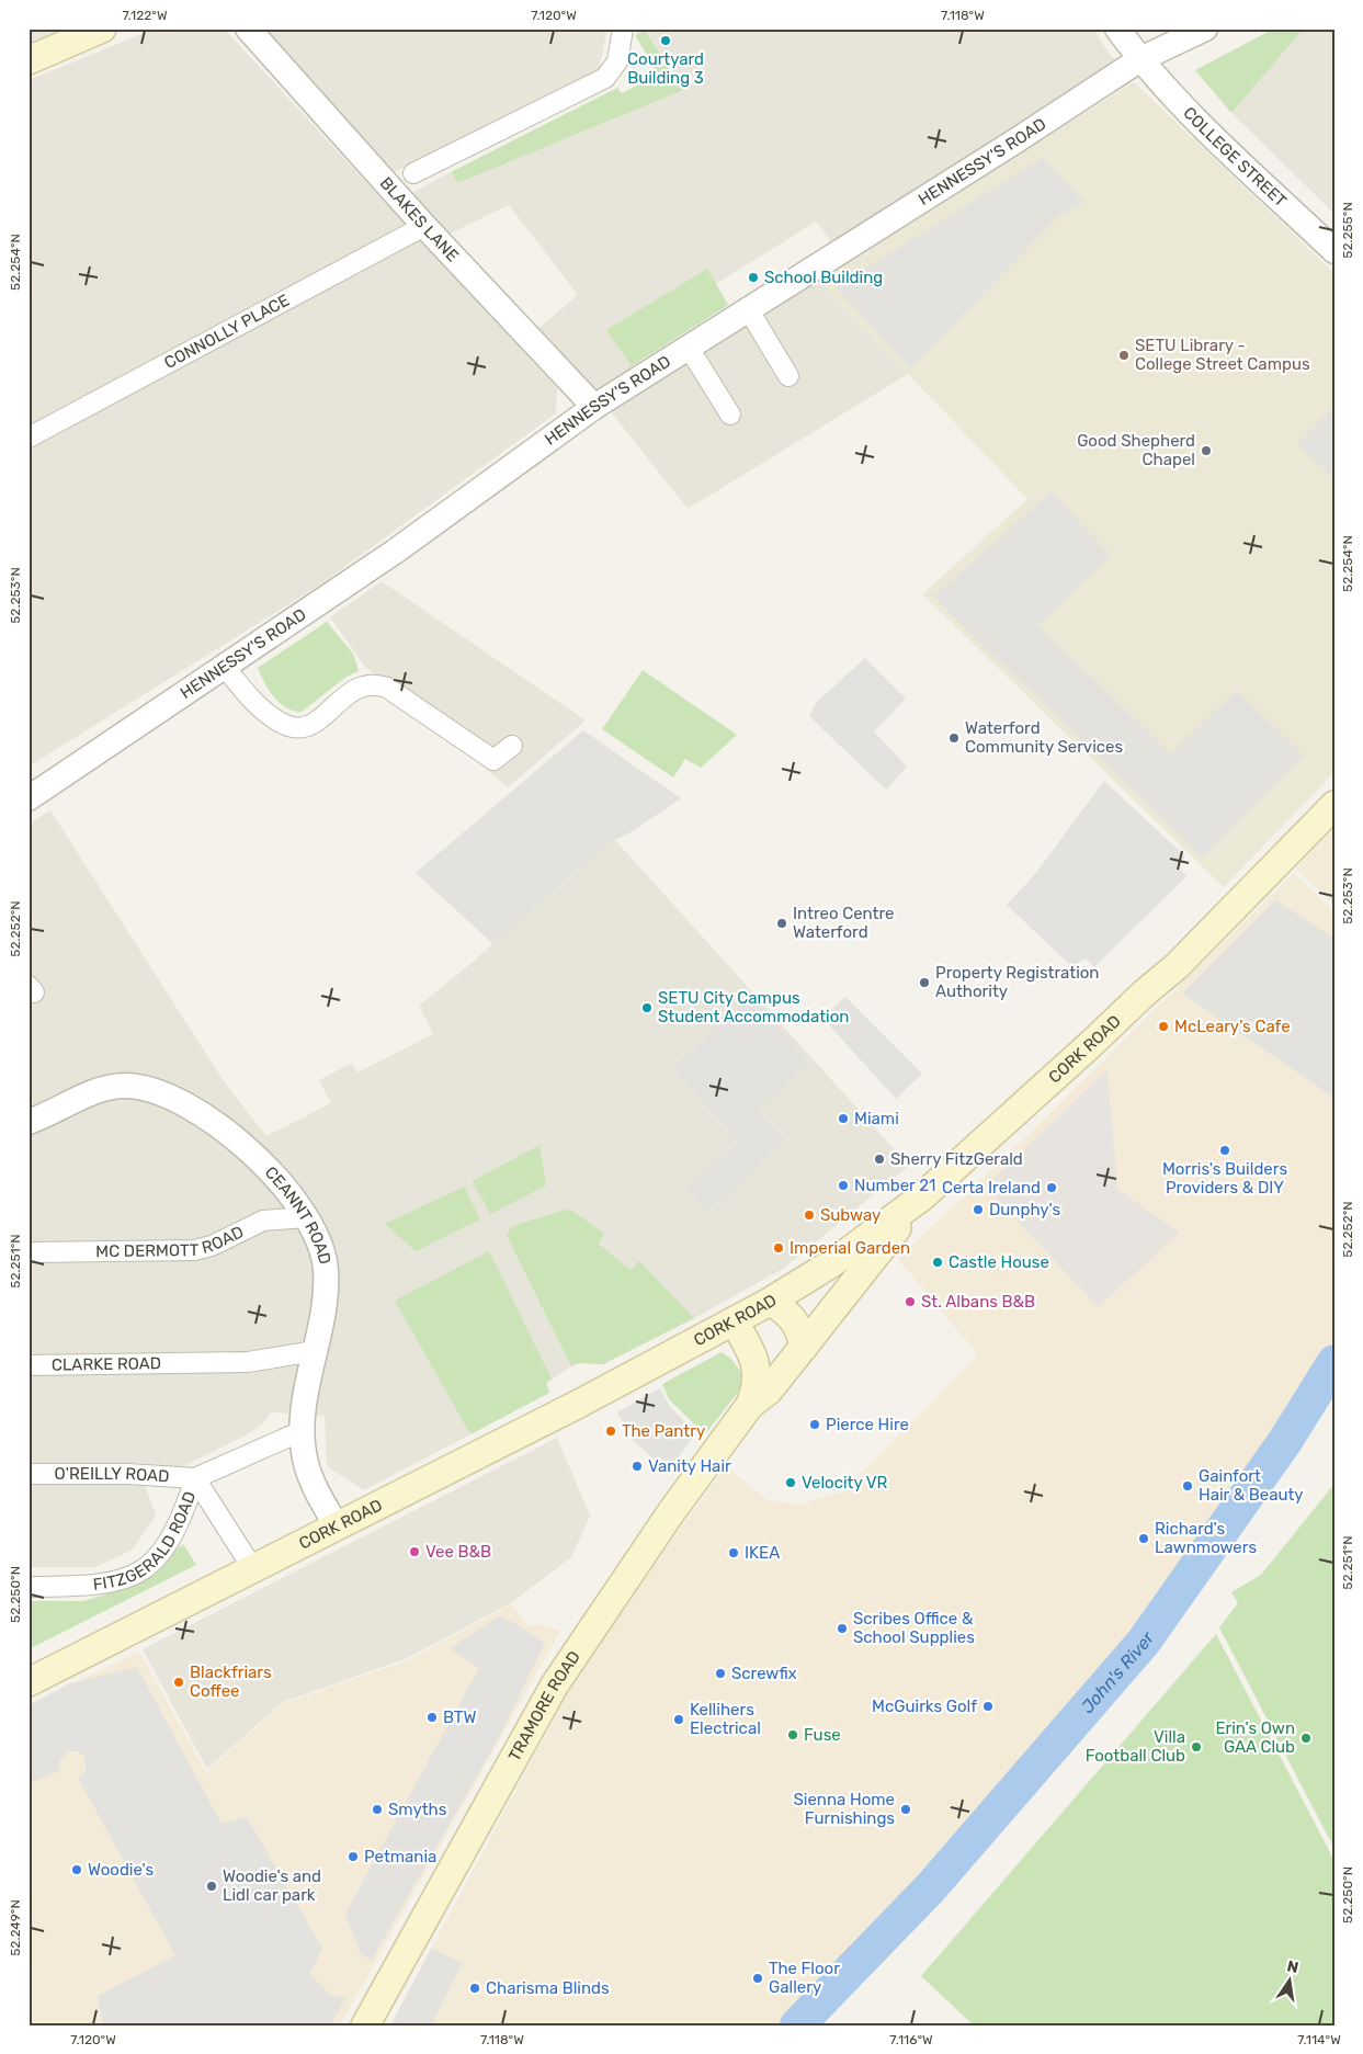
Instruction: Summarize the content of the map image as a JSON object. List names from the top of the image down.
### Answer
{
  "streets": {
    "main road": ["CORK ROAD", "TRAMORE ROAD"],
    "street": [
      "COLLEGE STREET",
      "HENNESSY'S ROAD",
      "BLAKES LANE",
      "CONNOLLY PLACE",
      "CEANNT ROAD",
      "MC DERMOTT ROAD",
      "CLARKE ROAD",
      "O'REILLY ROAD",
      "FITZGERALD ROAD"
    ]
  },
  "crossings": [
    ["COLLEGE STREET", "HENNESSY'S ROAD"],
    ["HENNESSY'S ROAD", "BLAKES LANE"],
    ["BLAKES LANE", "CONNOLLY PLACE"],
    ["CORK ROAD", "CEANNT ROAD"],
    ["CORK ROAD", "TRAMORE ROAD"],
    ["CEANNT ROAD", "MC DERMOTT ROAD"],
    ["CEANNT ROAD", "CLARKE ROAD"],
    ["CEANNT ROAD", "FITZGERALD ROAD"],
    ["O'REILLY ROAD", "FITZGERALD ROAD"]
  ],
  "water": ["John's River"],
  "places": [
    "Courtyard Building 3",
    "School Building",
    "SETU Library - College Street Campus",
    "Good Shepherd Chapel",
    "Waterford Community Services",
    "Intreo Centre Waterford",
    "Property Registration Authority",
    "SETU City Campus Student Accommodation",
    "McLeary's Cafe",
    "Miami",
    "Morris's Builders Providers & DIY",
    "Sherry FitzGerald",
    "Number 21",
    "Certa Ireland",
    "Dunphy's",
    "Subway",
    "Imperial Garden",
    "Castle House",
    "St. Albans B&B",
    "Pierce Hire",
    "The Pantry",
    "Vanity Hair",
    "Velocity VR",
    "Gainfort Hair & Beauty",
    "Richard's Lawnmowers",
    "Vee B&B",
    "IKEA",
    "Scribes Office & School Supplies",
    "Screwfix",
    "Blackfriars Coffee",
    "McGuirks Golf",
    "BTW",
    "Kellihers Electrical",
    "Fuse",
    "Erin's Own GAA Club",
    "Villa Football Club",
    "Smyths",
    "Sienna Home Furnishings",
    "Petmania",
    "Woodie's",
    "Woodie's and Lidl car park",
    "The Floor Gallery",
    "Charisma Blinds"
  ],
  "north": "top",
  "coordinates": [
    "7.122°W",
    "7.120°W",
    "7.118°W",
    "52.255°N",
    "52.254°N",
    "52.253°N",
    "52.252°N",
    "52.251°N",
    "52.250°N",
    "52.249°N",
    "7.116°W",
    "7.114°W"
  ]
}
